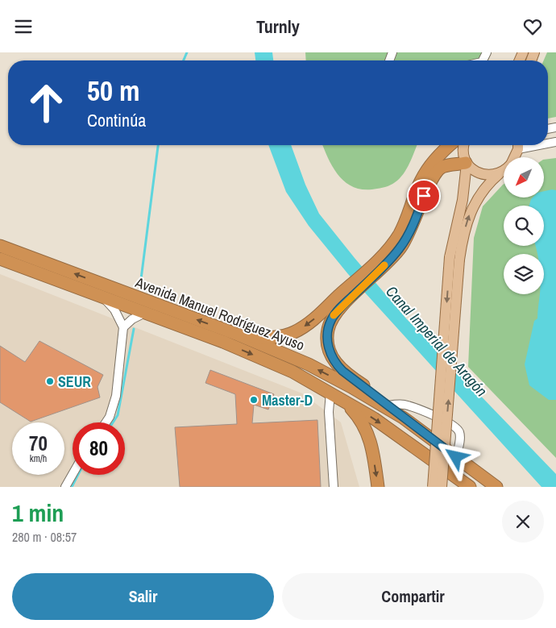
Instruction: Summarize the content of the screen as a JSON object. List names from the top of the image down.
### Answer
{
  "streets": {
    "highway": ["Avenida Manuel Rodríguez Ayuso"]
  },
  "water": ["Canal Imperial de Aragón"],
  "places": ["SEUR", "Master-D"],
  "north": "bottom left",
  "page": {
    "header": "Turnly",
    "turn": ["50 m", "Continúa"],
    "speed": "70 km/h",
    "limit": "80",
    "heading": ["1 min", "280 m · 08:57"],
    "buttons": ["Salir", "Compartir"]
  }
}
